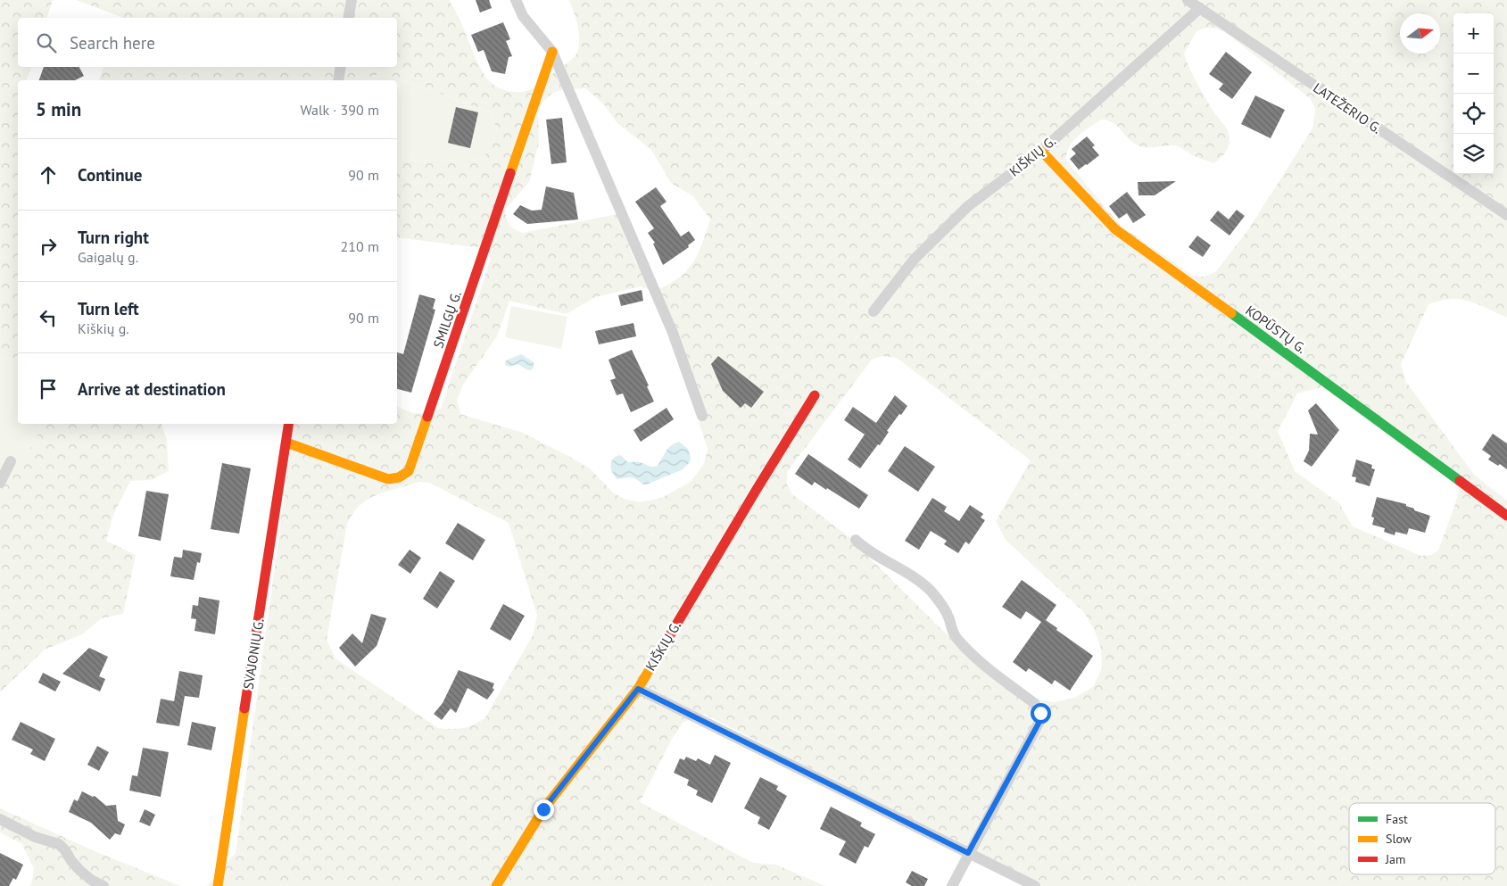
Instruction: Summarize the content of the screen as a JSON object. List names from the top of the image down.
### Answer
{
  "streets": {
    "street": [
      "LATEŽERIO G.",
      "KIŠKIŲ G.",
      "SMILGŲ G.",
      "KOPŪSTŲ G.",
      "SVAJONIŲ G."
    ]
  },
  "crossings": [
    ["LATEŽERIO G.", "KIŠKIŲ G."],
    ["KIŠKIŲ G.", "KOPŪSTŲ G."],
    ["SMILGŲ G.", "SVAJONIŲ G."]
  ],
  "legend": ["Fast", "Slow", "Jam"],
  "north": "right",
  "page": {
    "map_buttons": ["+", "−"],
    "search": "Search here",
    "heading": ["5 min", "Walk · 390 m"],
    "list": [
      ["Continue", "90 m"],
      ["Turn right", "Gaigalų g.", "210 m"],
      ["Turn left", "Kiškių g.", "90 m"],
      "Arrive at destination"
    ]
  }
}
